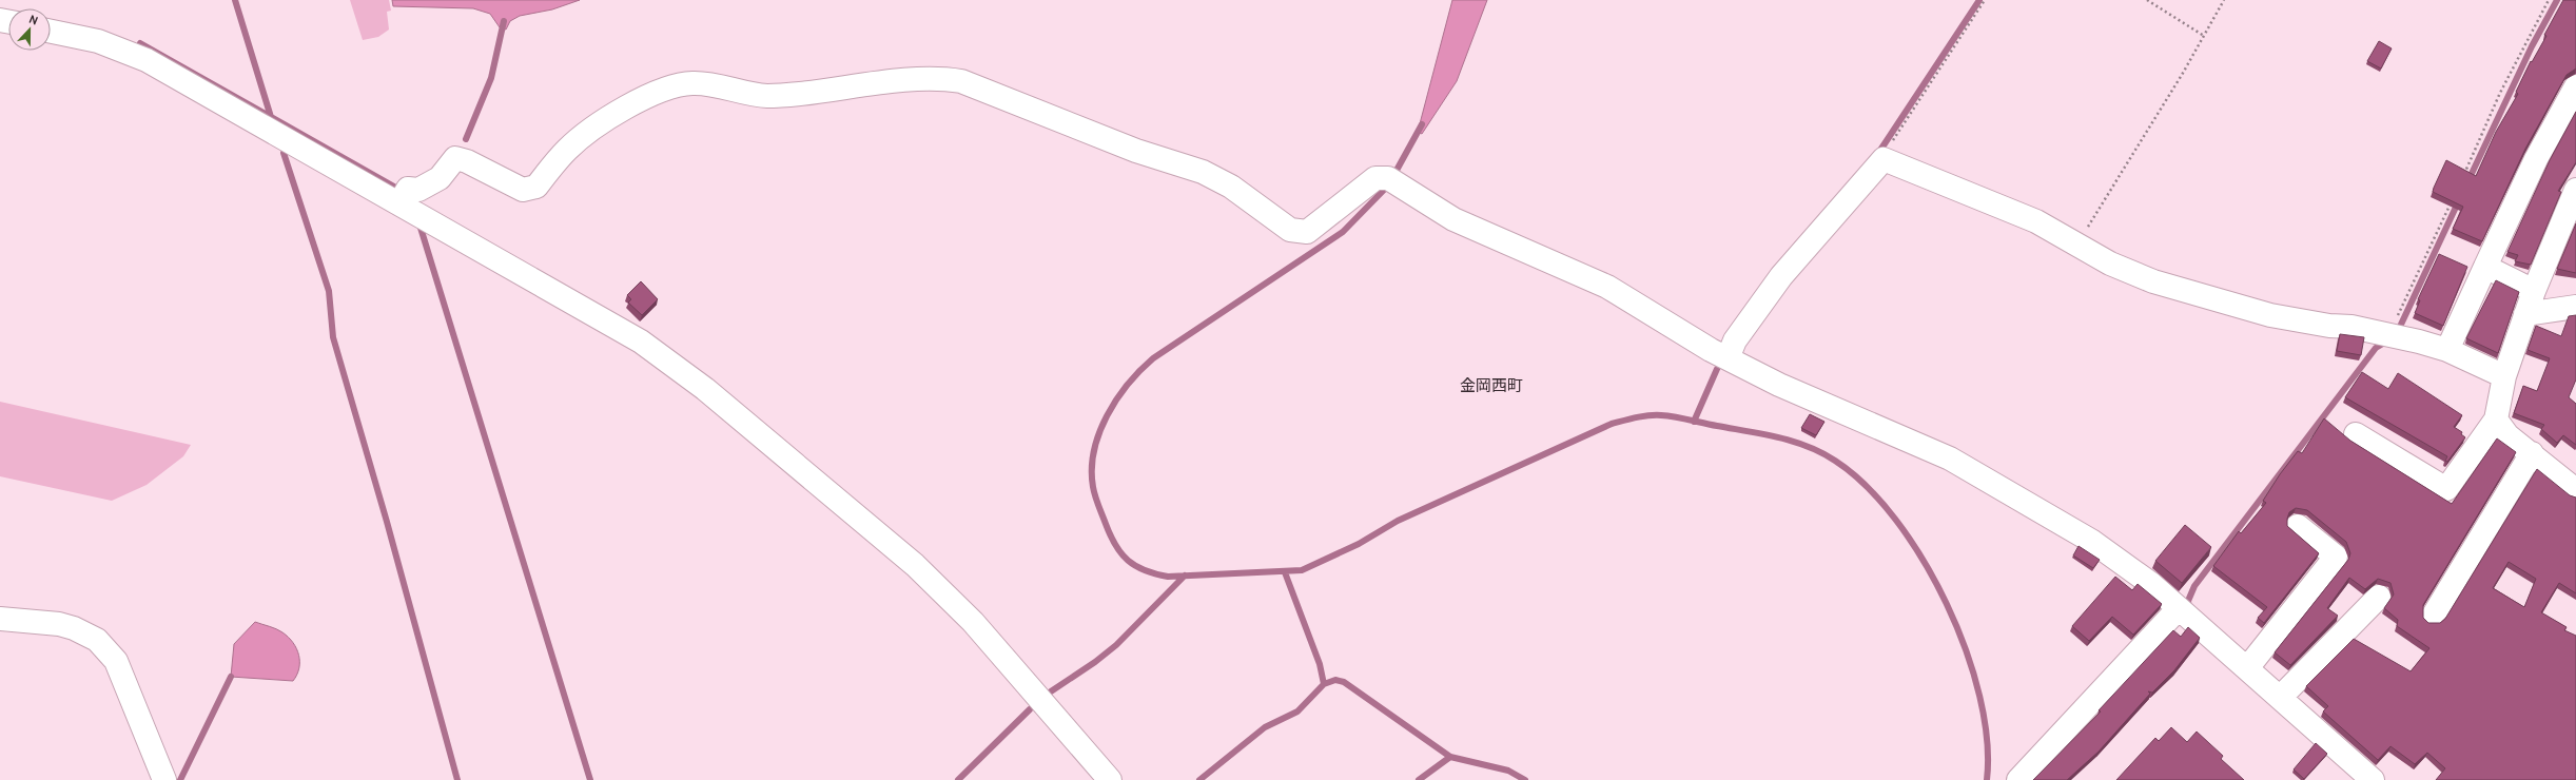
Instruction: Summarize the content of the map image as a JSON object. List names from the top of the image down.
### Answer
{
  "districts": ["金岡西町"],
  "north": "top"
}
